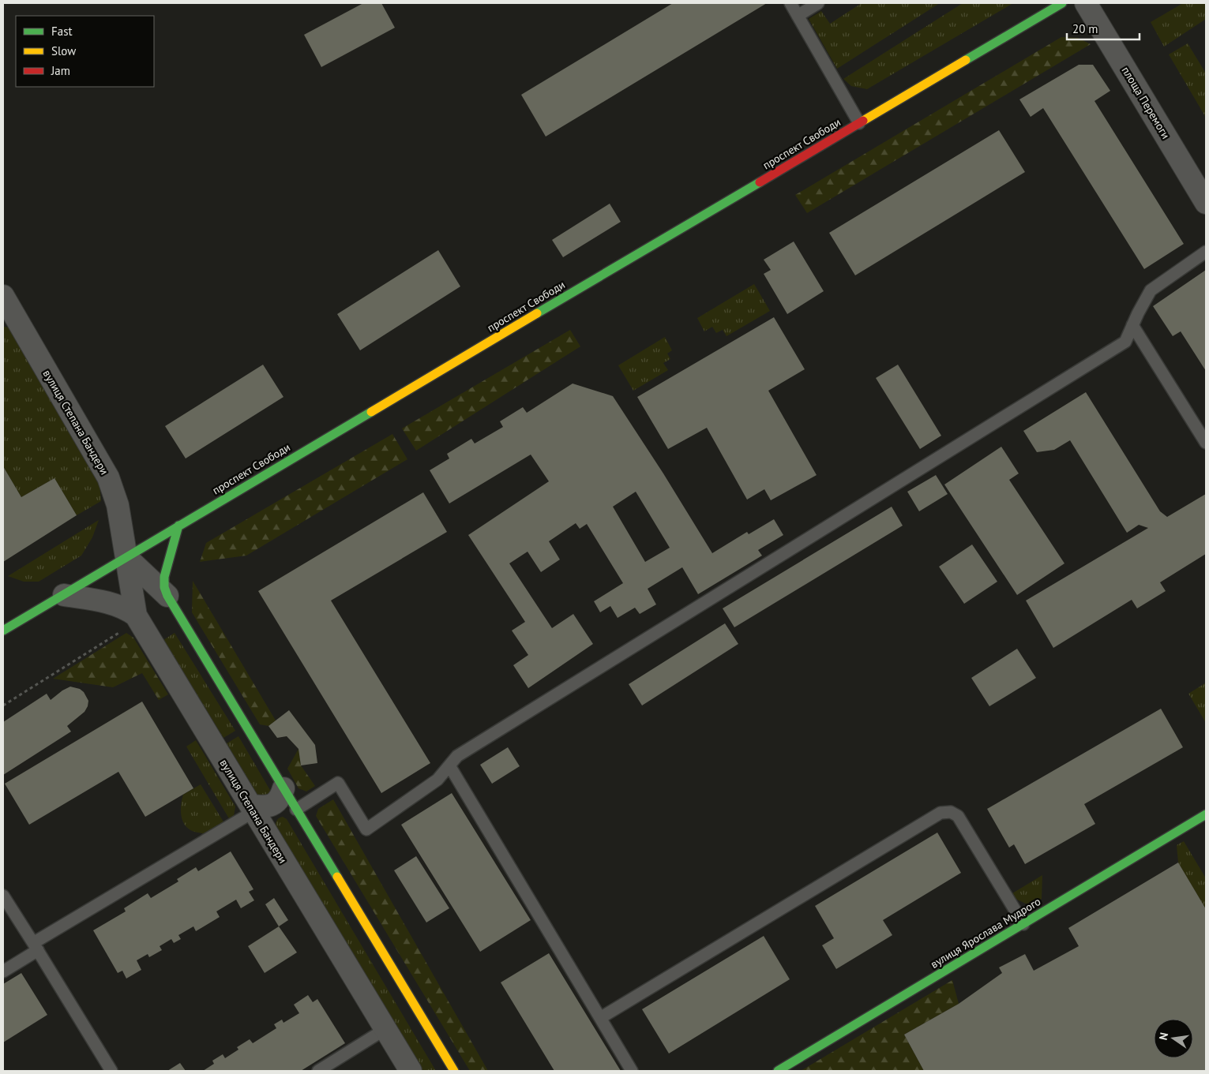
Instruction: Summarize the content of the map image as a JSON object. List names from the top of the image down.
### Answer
{
  "streets": {
    "street": [
      "площа Перемоги",
      "проспект Свободи",
      "вулиця Степана Бандери",
      "вулиця Ярослава Мудрого"
    ]
  },
  "crossings": [
    ["проспект Свободи", "вулиця Степана Бандери"]
  ],
  "legend": ["Fast", "Slow", "Jam"],
  "scale_bar": "20 m",
  "north": "left"
}
